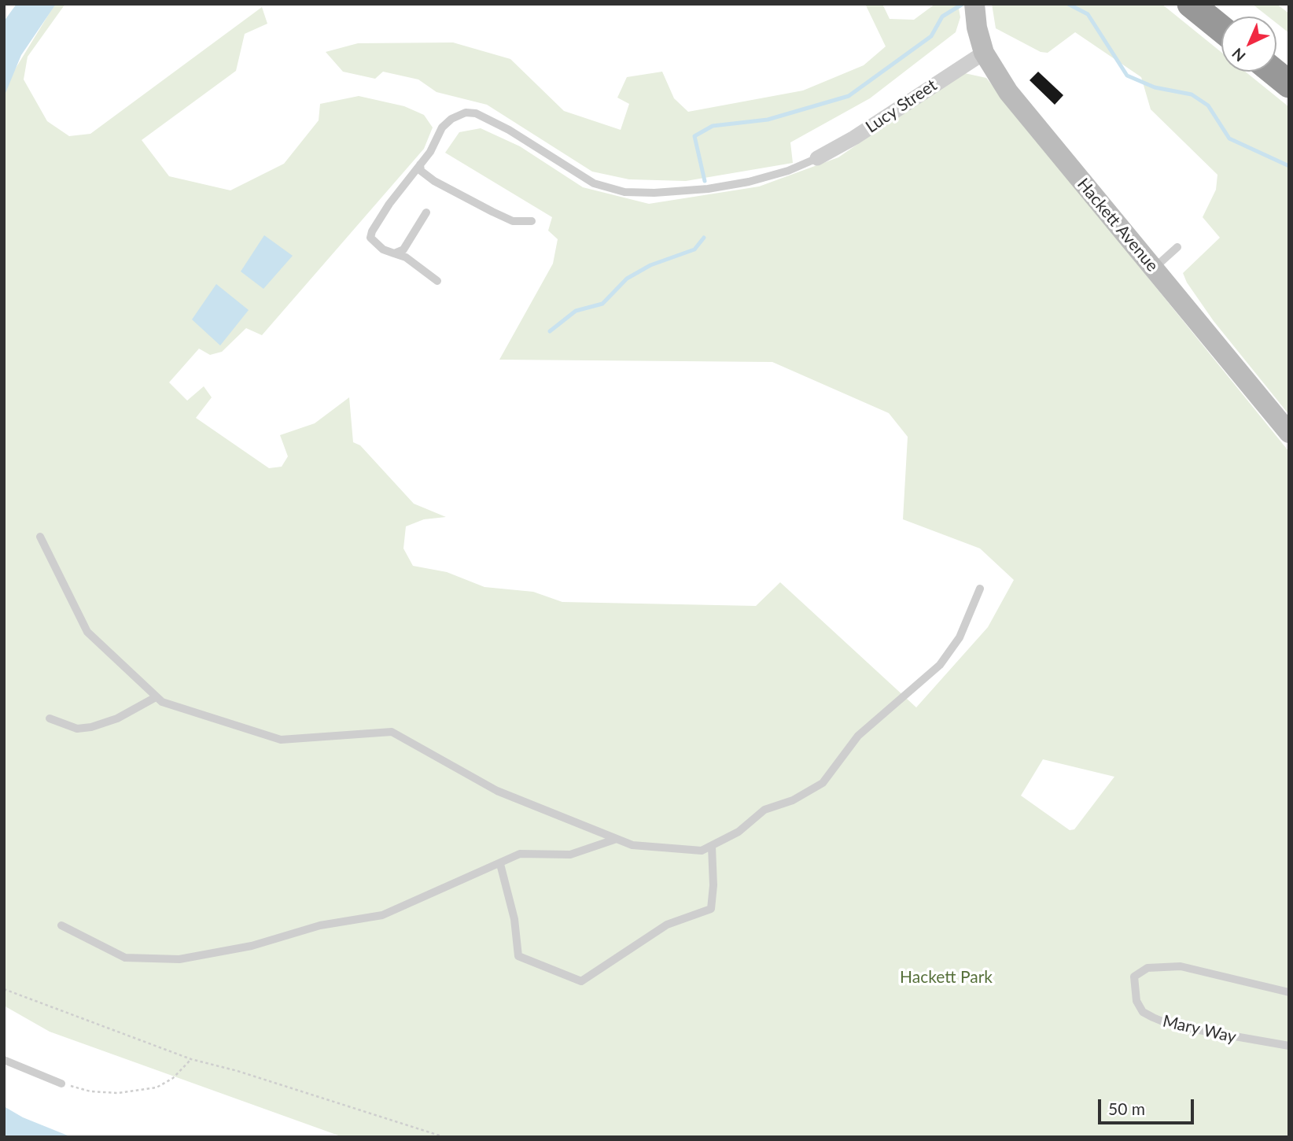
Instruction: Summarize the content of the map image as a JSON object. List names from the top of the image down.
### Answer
{
  "streets": {
    "main road": ["Hackett Avenue"],
    "street": ["Lucy Street"],
    "lane": ["Mary Way"]
  },
  "crossings": [
    ["Lucy Street", "Hackett Avenue"]
  ],
  "parks": ["Hackett Park"],
  "scale_bar": "50 m",
  "north": "bottom left"
}
